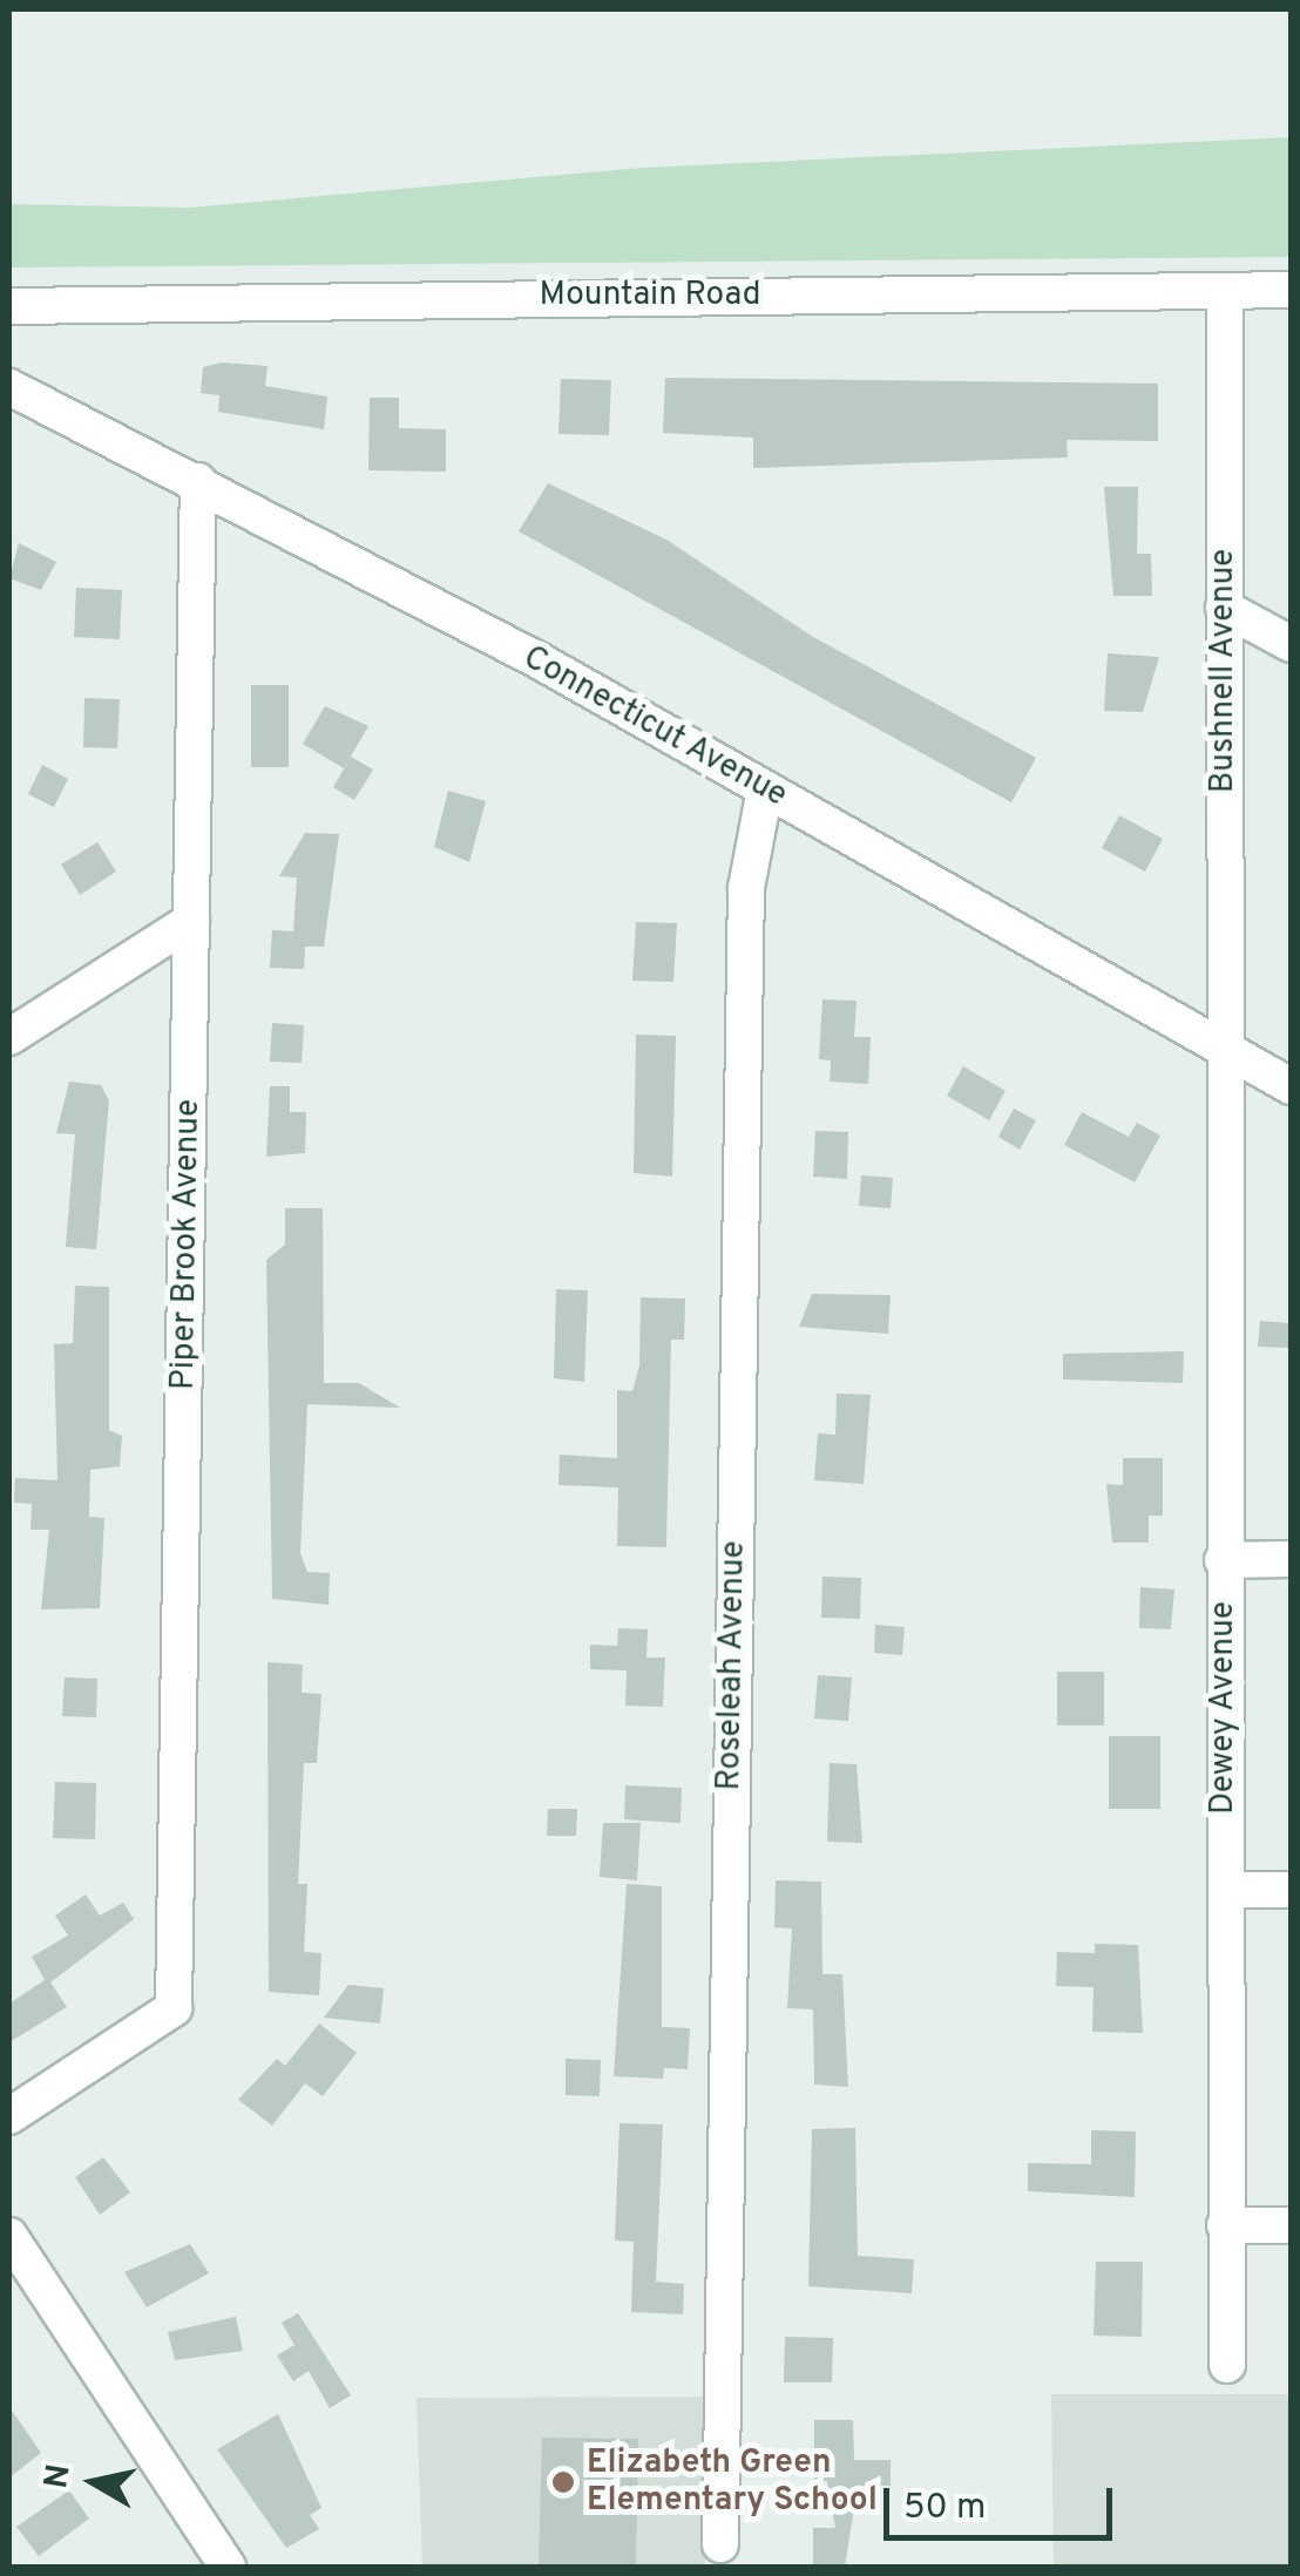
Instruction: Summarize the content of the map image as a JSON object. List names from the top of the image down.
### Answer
{
  "streets": {
    "street": [
      "Mountain Road",
      "Bushnell Avenue",
      "Connecticut Avenue",
      "Piper Brook Avenue",
      "Roseleah Avenue",
      "Dewey Avenue"
    ]
  },
  "crossings": [
    ["Mountain Road", "Bushnell Avenue"],
    ["Bushnell Avenue", "Connecticut Avenue"],
    ["Bushnell Avenue", "Dewey Avenue"],
    ["Connecticut Avenue", "Piper Brook Avenue"],
    ["Connecticut Avenue", "Roseleah Avenue"],
    ["Connecticut Avenue", "Dewey Avenue"]
  ],
  "places": ["Elizabeth Green Elementary School"],
  "scale_bar": "50 m",
  "north": "left"
}
